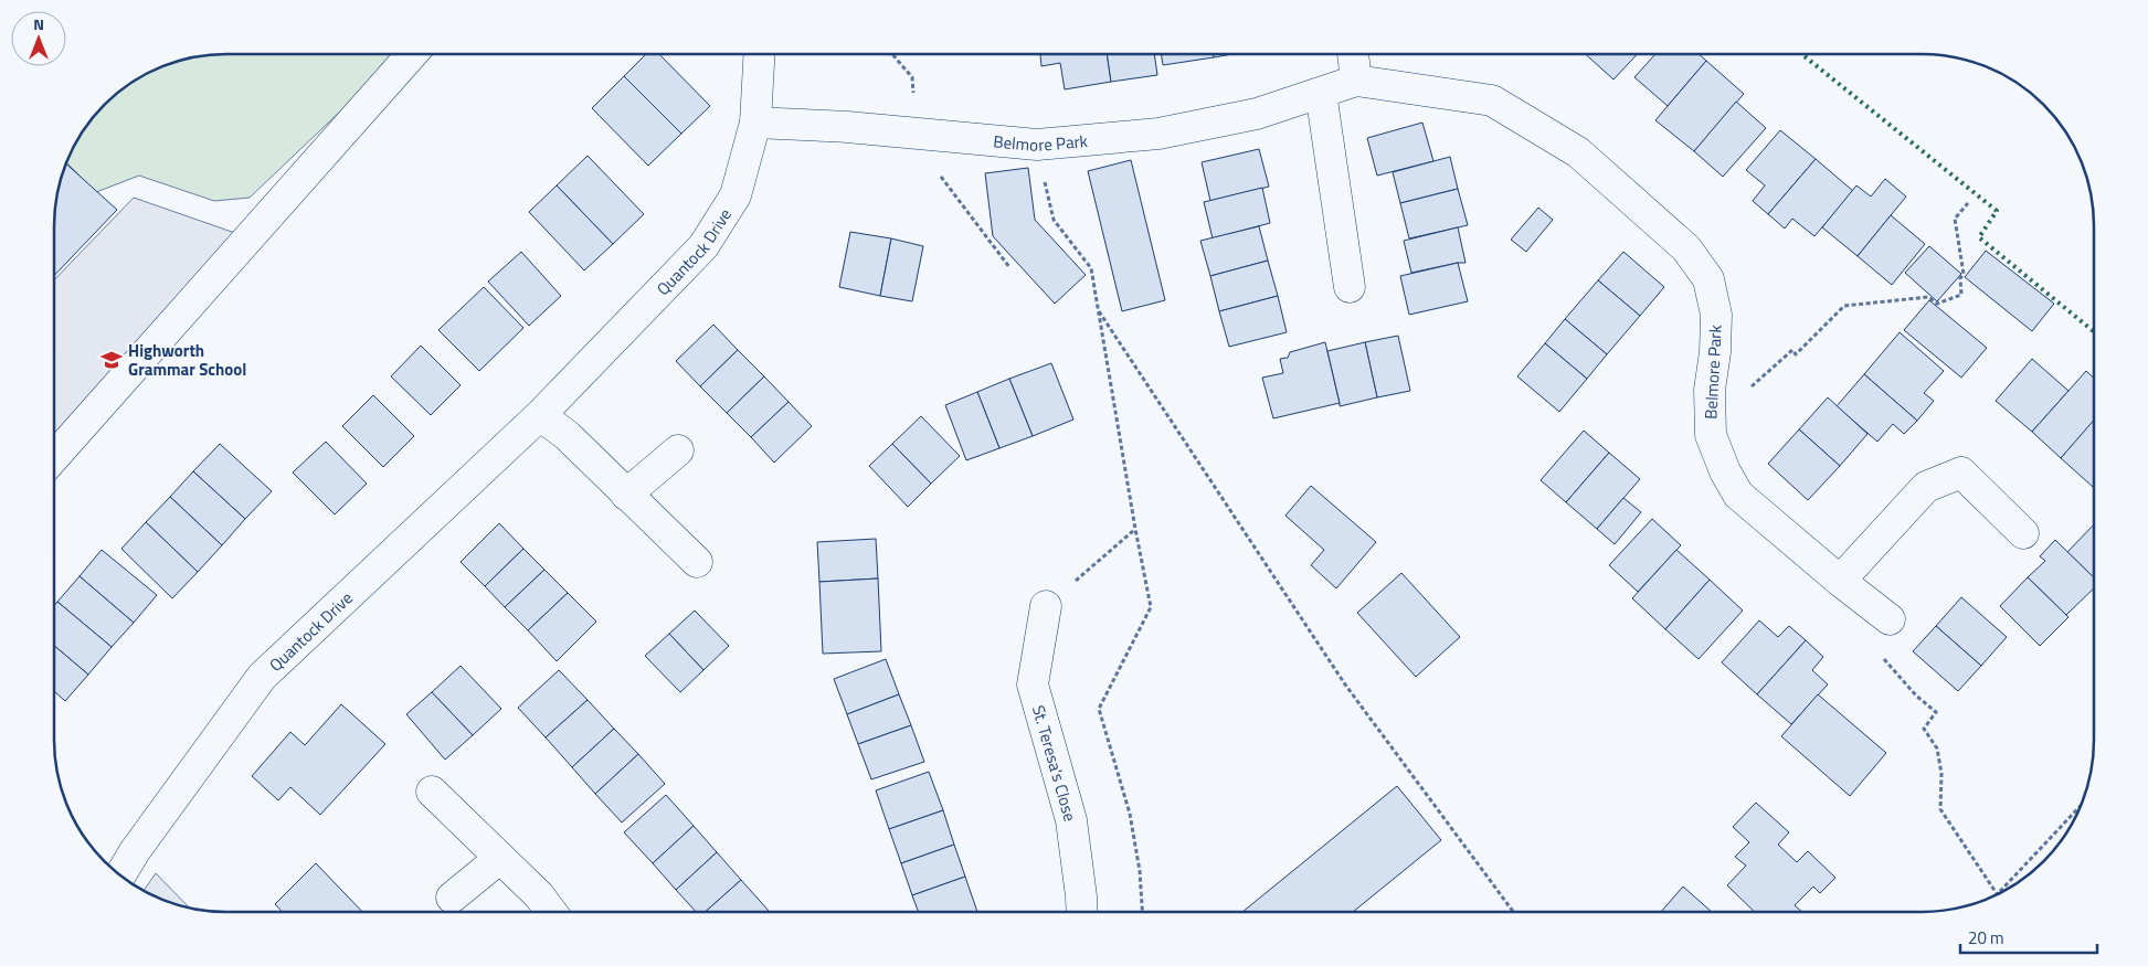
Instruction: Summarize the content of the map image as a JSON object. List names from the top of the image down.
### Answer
{
  "streets": {
    "street": ["Belmore Park", "Quantock Drive", "St. Teresa's Close"]
  },
  "crossings": [
    ["Belmore Park", "Quantock Drive"]
  ],
  "places": {
    "school or university": ["Highworth Grammar School"]
  },
  "scale_bar": "20 m",
  "north": "top"
}
